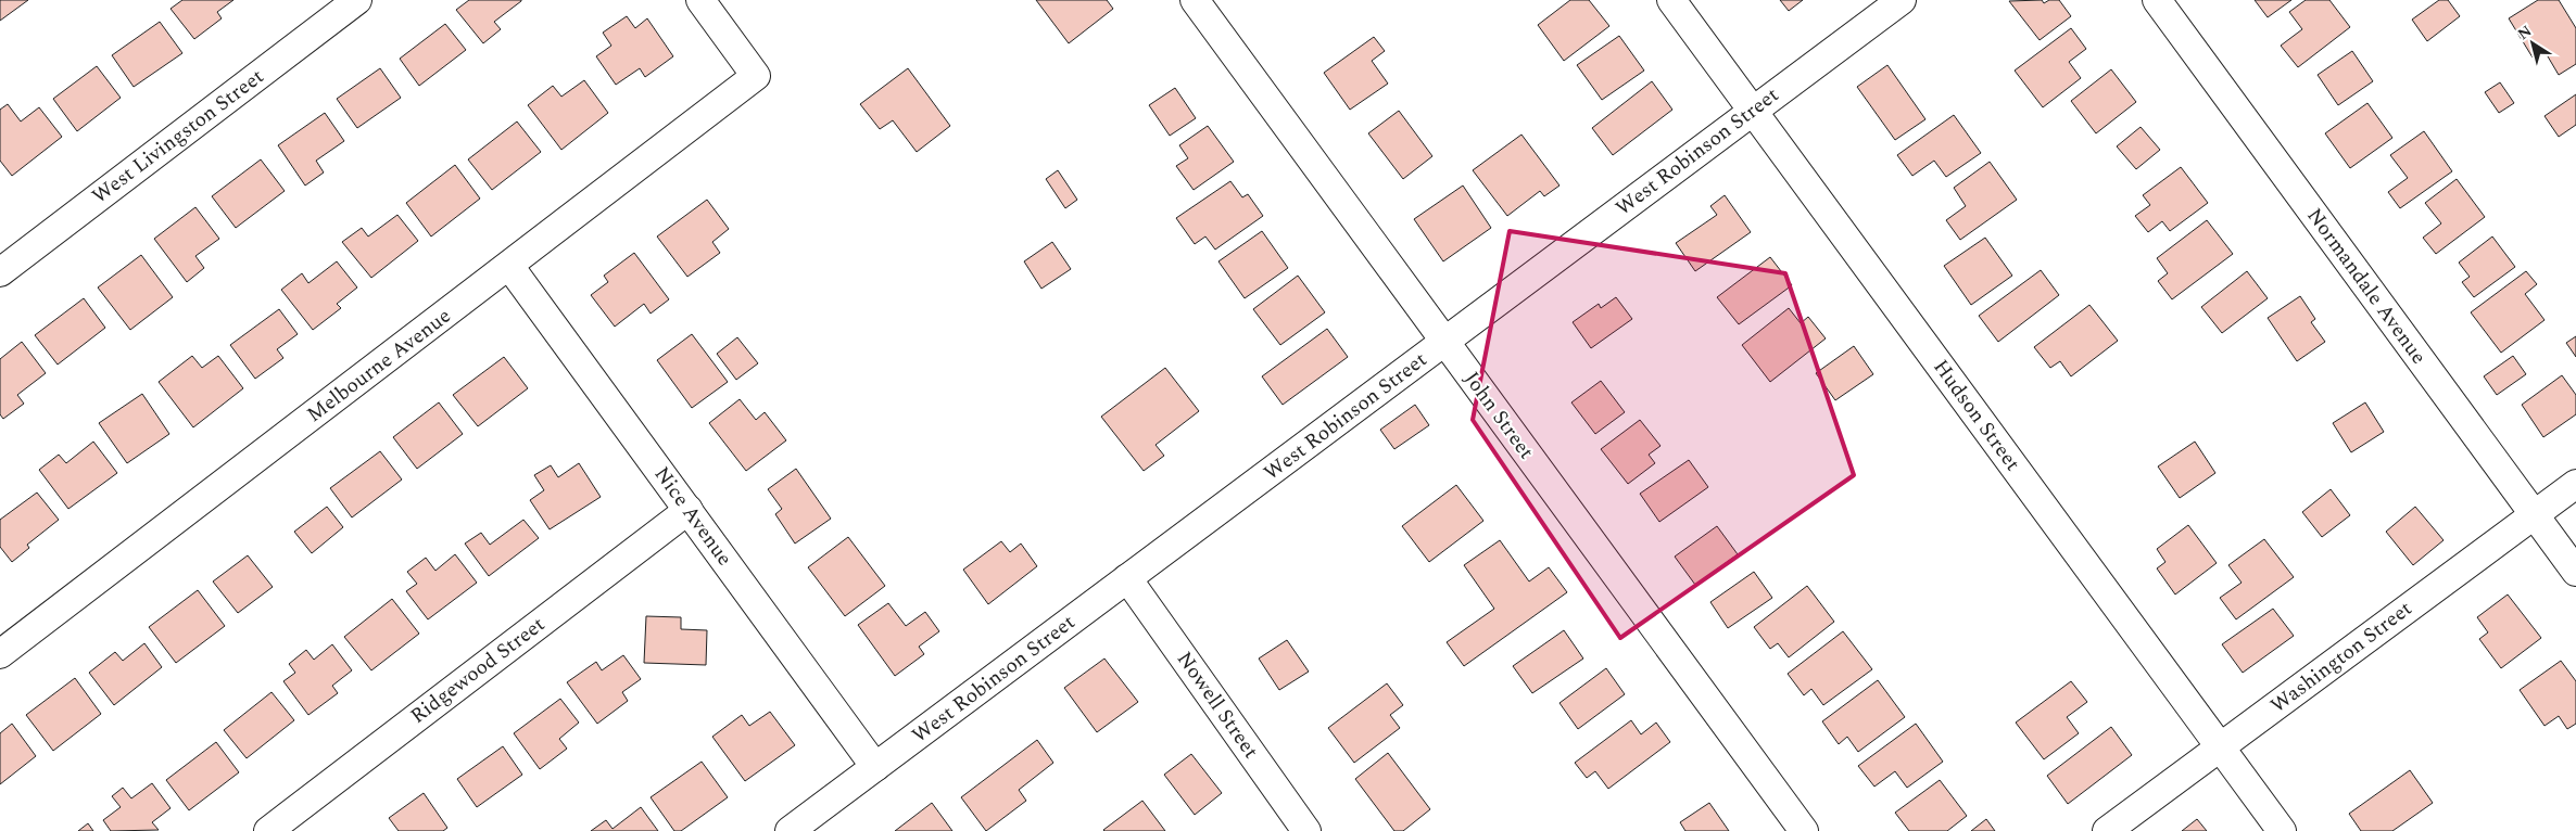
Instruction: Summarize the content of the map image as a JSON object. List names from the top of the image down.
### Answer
{
  "streets": {
    "street": [
      "West Livingston Street",
      "West Robinson Street",
      "Normandale Avenue",
      "Melbourne Avenue",
      "John Street",
      "Hudson Street",
      "Nice Avenue",
      "Washington Street",
      "Ridgewood Street",
      "Nowell Street"
    ]
  },
  "crossings": [
    ["West Robinson Street", "John Street"],
    ["West Robinson Street", "Hudson Street"],
    ["West Robinson Street", "Nice Avenue"],
    ["West Robinson Street", "Nowell Street"],
    ["Normandale Avenue", "Washington Street"],
    ["Melbourne Avenue", "Nice Avenue"],
    ["Hudson Street", "Washington Street"],
    ["Nice Avenue", "Ridgewood Street"]
  ],
  "north": "top left"
}
